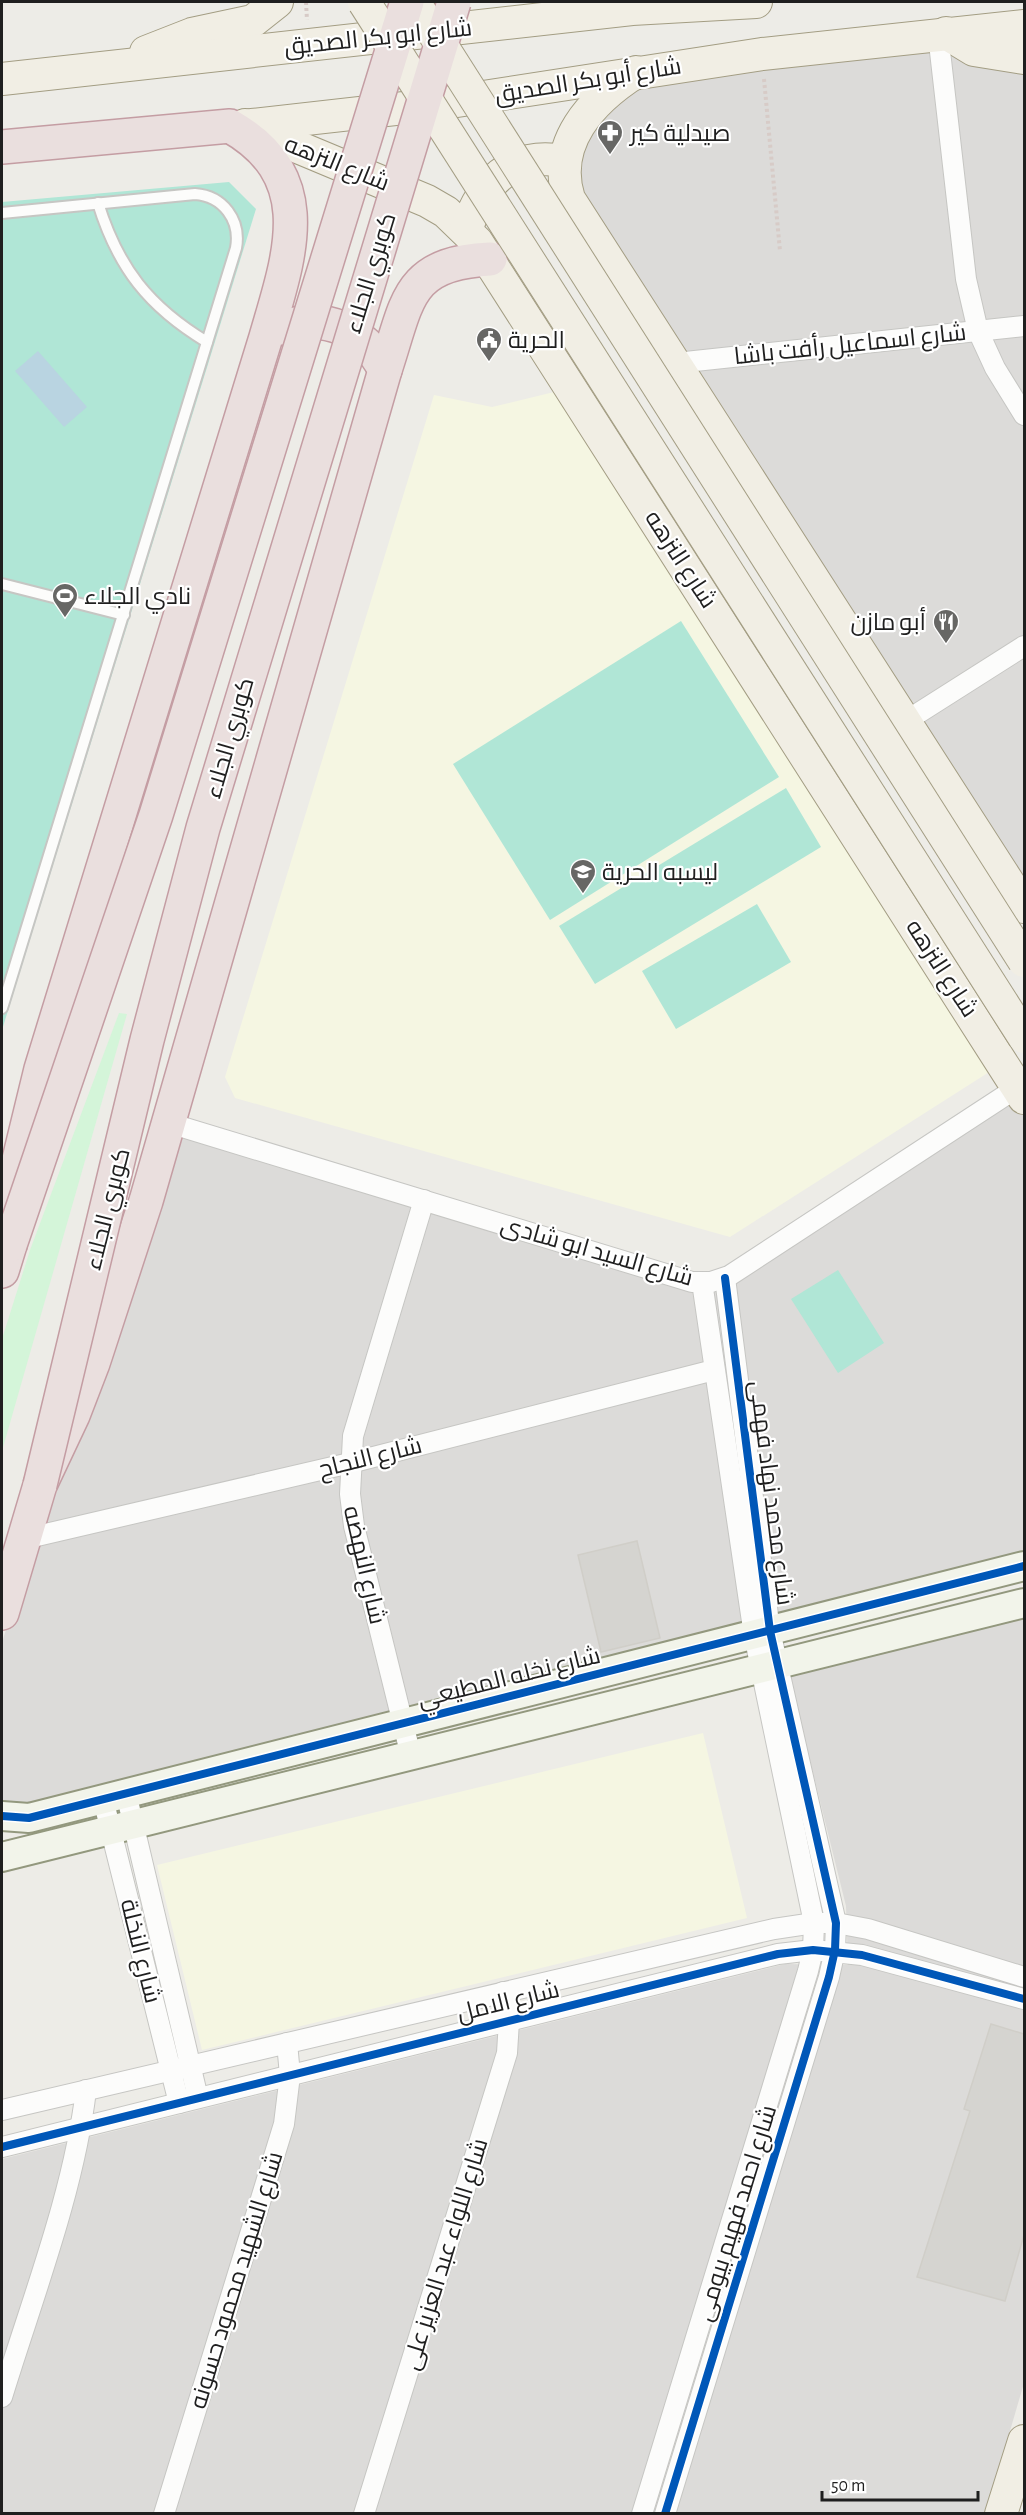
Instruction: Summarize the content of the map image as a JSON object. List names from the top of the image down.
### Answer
{
  "streets": {
    "highway": ["كوبري الجلاء"],
    "main road": ["شارع ابو بكر الصديق", "شارع أبو بكر الصديق", "شارع النزهه"],
    "street": [
      "شارع اسماعيل رأفت باشا",
      "شارع السيد ابو شادى",
      "شارع النجاح",
      "شارع محمد نهاد فهمى",
      "شارع النهضه",
      "شارع نخله المطيعي",
      "شارع النخلة",
      "شارع الامل",
      "شارع احمد فهيم بيومى",
      "شارع اللواء عبد العزيز على",
      "شارع الشهيد محمود حسونه"
    ]
  },
  "crossings": [
    ["شارع أبو بكر الصديق", "شارع النزهه"],
    ["شارع النزهه", "شارع السيد ابو شادى"],
    ["شارع السيد ابو شادى", "شارع محمد نهاد فهمى"],
    ["شارع السيد ابو شادى", "شارع النهضه"],
    ["شارع النجاح", "شارع محمد نهاد فهمى"],
    ["شارع النجاح", "شارع النهضه"],
    ["شارع محمد نهاد فهمى", "شارع نخله المطيعي"],
    ["شارع محمد نهاد فهمى", "شارع الامل"],
    ["شارع محمد نهاد فهمى", "شارع احمد فهيم بيومى"],
    ["شارع النهضه", "شارع نخله المطيعي"],
    ["شارع نخله المطيعي", "شارع النخلة"],
    ["شارع النخلة", "شارع الامل"],
    ["شارع الامل", "شارع احمد فهيم بيومى"],
    ["شارع الامل", "شارع اللواء عبد العزيز على"],
    ["شارع الامل", "شارع الشهيد محمود حسونه"]
  ],
  "places": {
    "pharmacy": ["صيدلية كير"],
    "public building": ["الحرية"],
    "sports": ["نادي الجلاء"],
    "restaurant": ["أبو مازن"],
    "school or university": ["ليسبه الحرية"]
  },
  "scale_bar": "50 m"
}
